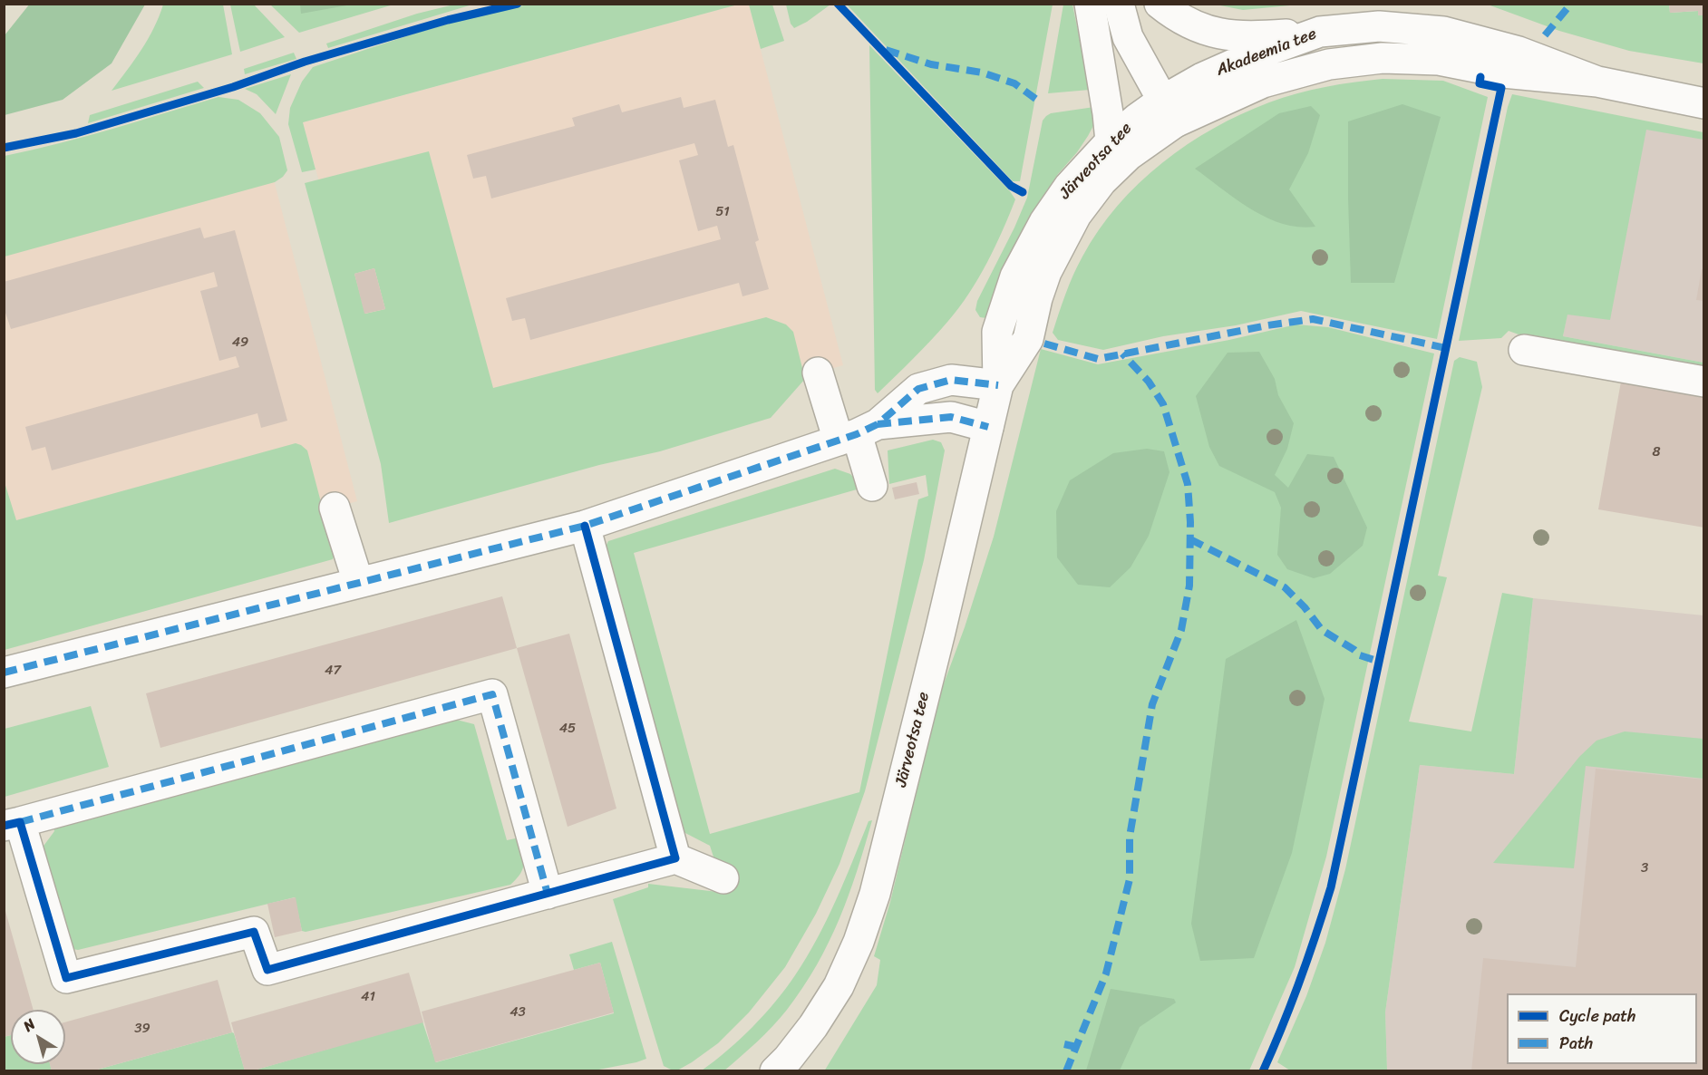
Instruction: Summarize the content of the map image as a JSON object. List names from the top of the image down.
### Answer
{
  "streets": {
    "street": ["Akadeemia tee", "Järveotsa tee"]
  },
  "crossings": [
    ["Akadeemia tee", "Järveotsa tee"]
  ],
  "house_numbers": [
    "51",
    "49",
    "8",
    "47",
    "45",
    "3",
    "41",
    "43",
    "39"
  ],
  "legend": ["Cycle path", "Path"],
  "north": "top left"
}
